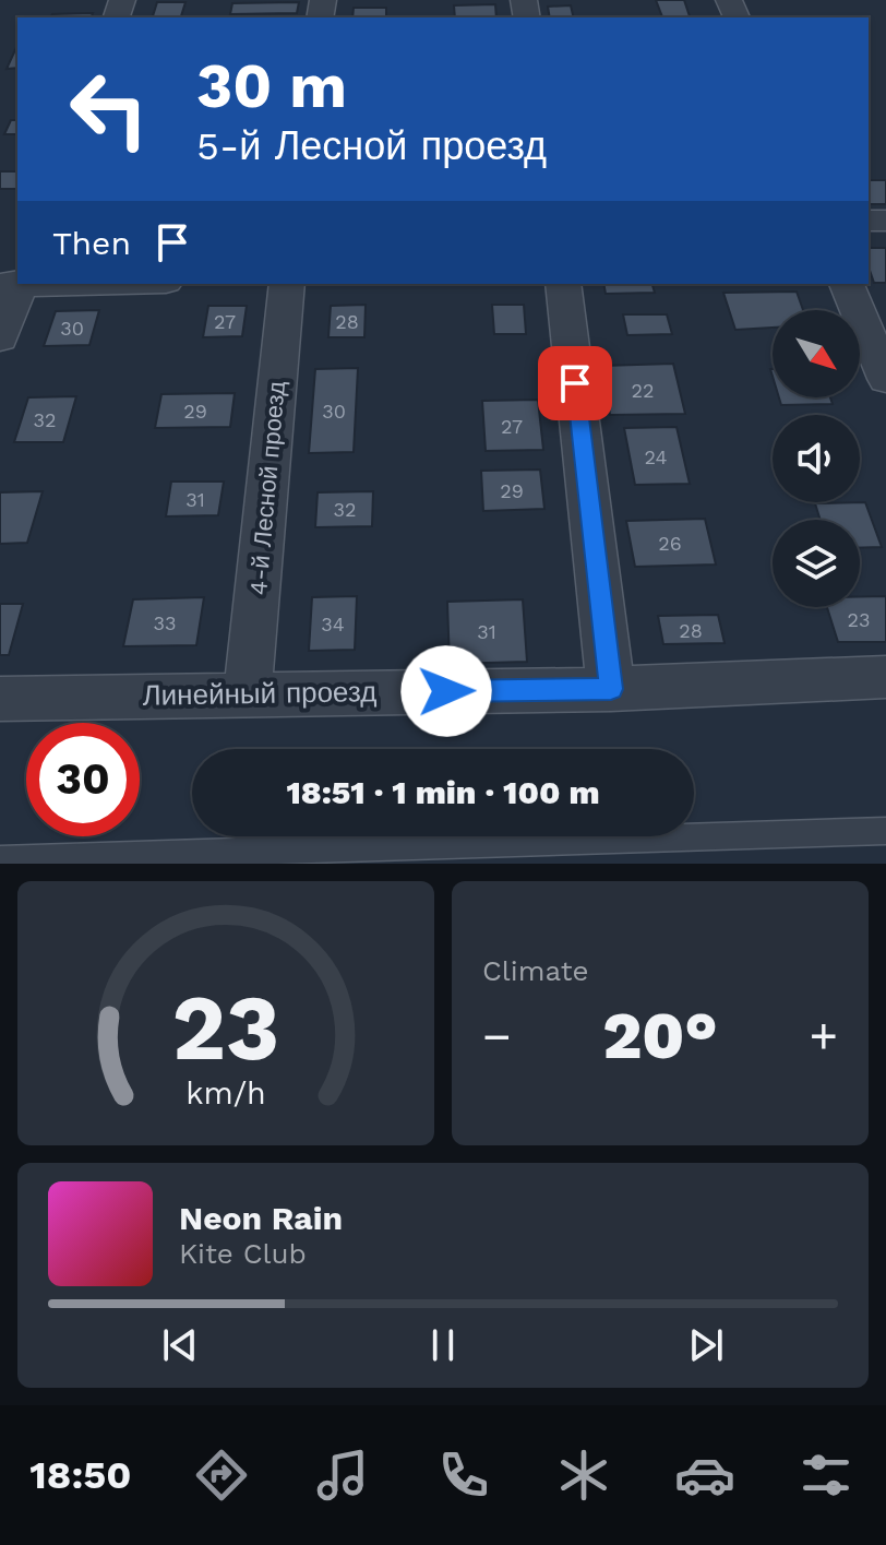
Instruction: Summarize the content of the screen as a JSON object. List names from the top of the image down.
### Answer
{
  "streets": {
    "street": ["4-й Лесной проезд", "Линейный проезд"]
  },
  "crossings": [
    ["4-й Лесной проезд", "Линейный проезд"]
  ],
  "house_numbers": [
    "27",
    "28",
    "30",
    "22",
    "29",
    "30",
    "32",
    "27",
    "24",
    "29",
    "31",
    "32",
    "26",
    "23",
    "33",
    "34",
    "28",
    "31"
  ],
  "north": "bottom right",
  "page": {
    "turn": ["30 m", "5-й Лесной проезд"],
    "then": "Then",
    "limit": "30",
    "trip": "18:51 · 1 min · 100 m",
    "tile": "Climate",
    "heat": ["−", "20°", "+"],
    "song": ["Neon Rain", "Kite Club"],
    "tabs": "18:50",
    "gauge": ["23", "km/h"]
  }
}
